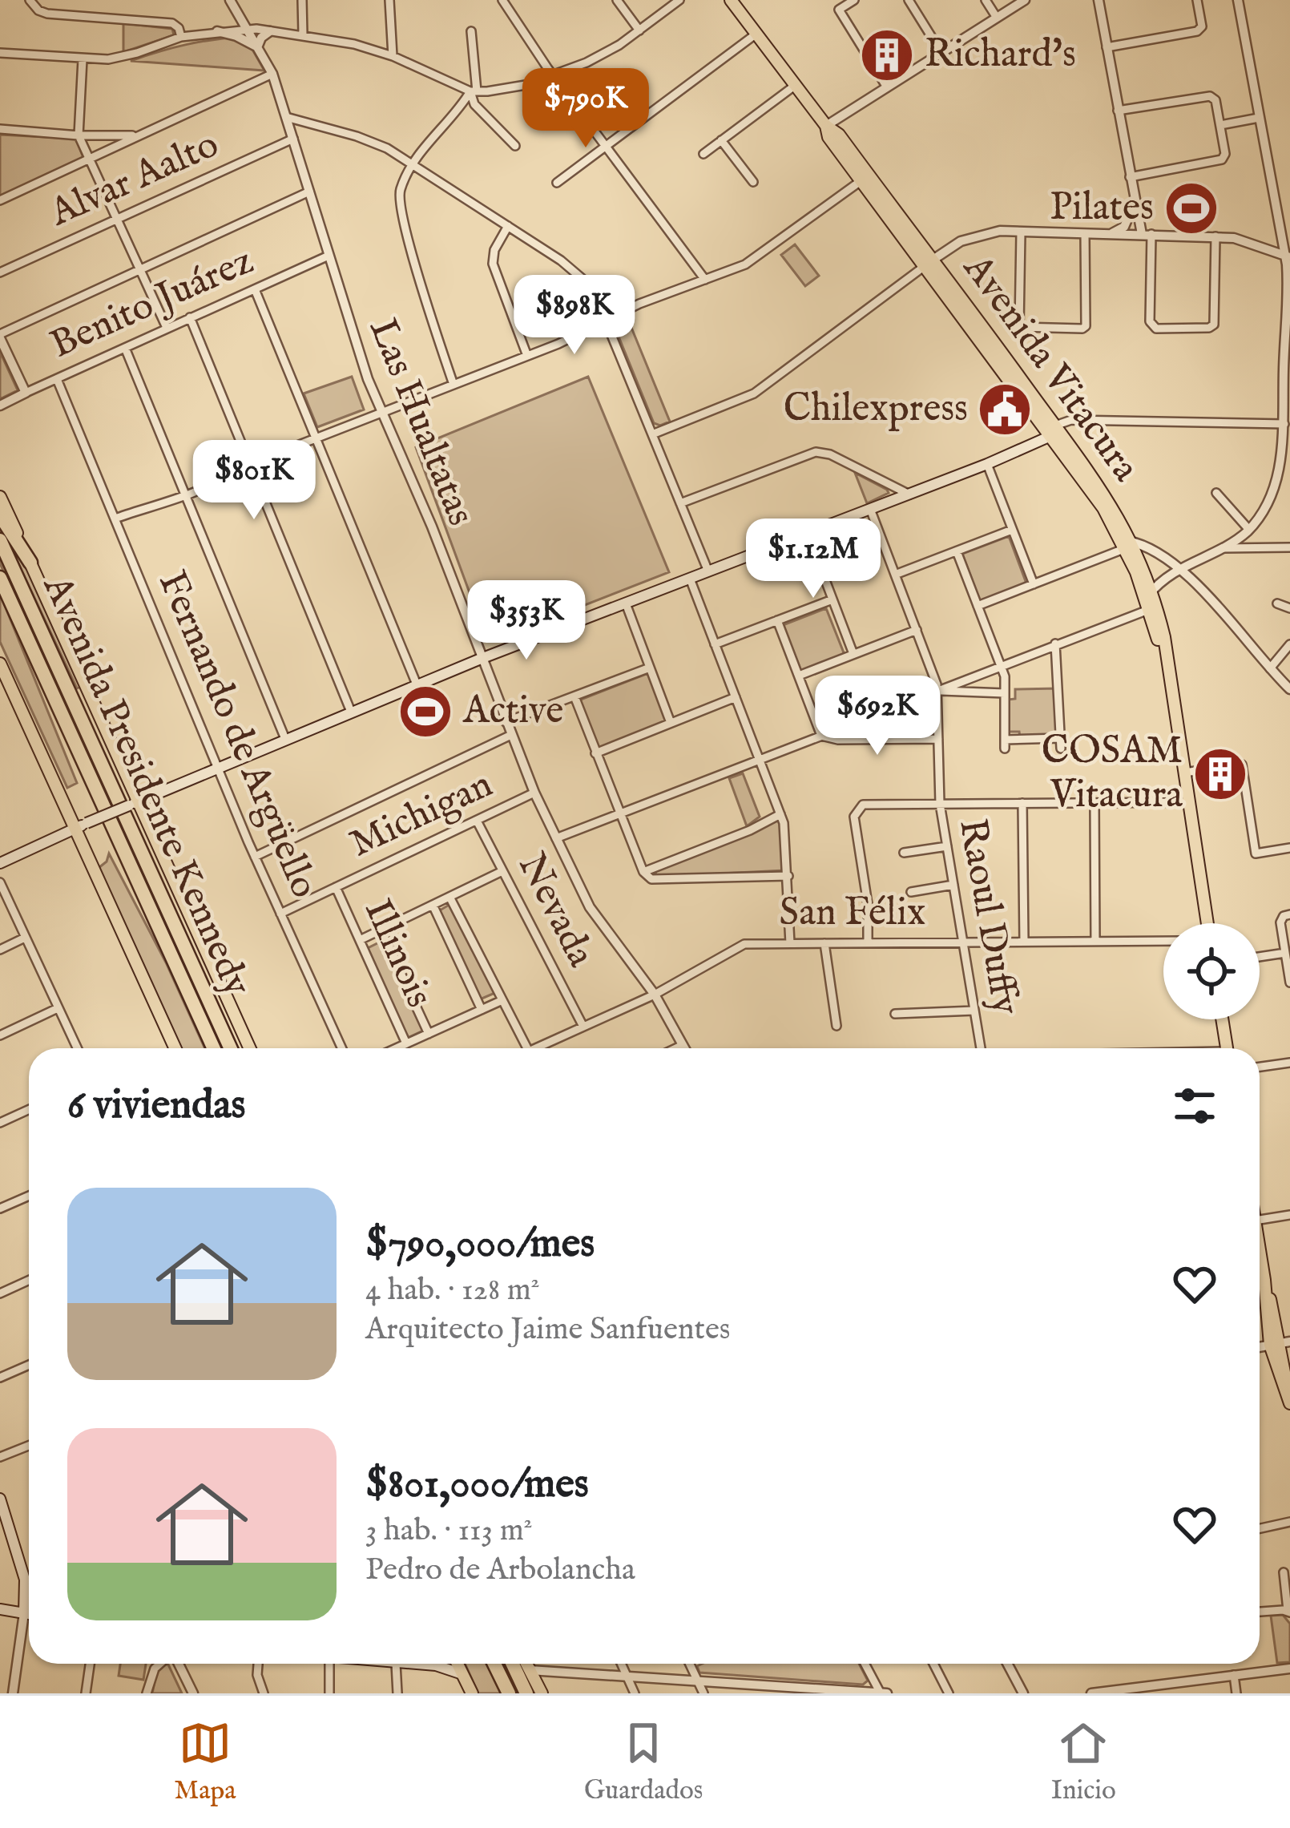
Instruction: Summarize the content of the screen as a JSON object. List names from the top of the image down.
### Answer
{
  "streets": {
    "highway": ["Avenida Presidente Kennedy"],
    "main road": ["Avenida Vitacura"],
    "street": [
      "Alvar Aalto",
      "Benito Juárez",
      "Las Hualtatas",
      "Fernando de Argüello",
      "Michigan",
      "Nevada",
      "San Félix",
      "Raoul Duffy",
      "Illinois"
    ]
  },
  "crossings": [
    ["Alvar Aalto", "Las Hualtatas"],
    ["Benito Juárez", "Las Hualtatas"],
    ["Benito Juárez", "Fernando de Argüello"],
    ["Las Hualtatas", "Michigan"],
    ["Las Hualtatas", "San Félix"],
    ["Fernando de Argüello", "Michigan"],
    ["Michigan", "Nevada"],
    ["Michigan", "Illinois"],
    ["Nevada", "San Félix"],
    ["San Félix", "Raoul Duffy"]
  ],
  "places": {
    "building": ["Richard's", "COSAM Vitacura"],
    "sports": ["Pilates", "Active"],
    "public building": ["Chilexpress"]
  },
  "page": {
    "price": [
      "$790K",
      "$898K",
      "$801K",
      "$1.12M",
      "$353K",
      "$692K"
    ],
    "heading": "6 viviendas",
    "list": [
      {
        "name": "$790,000/mes",
        "note": "4 hab. · 128 m² · Arquitecto Jaime Sanfuentes"
      },
      {
        "name": "$801,000/mes",
        "note": "3 hab. · 113 m² · Pedro de Arbolancha"
      }
    ],
    "tabs": ["Mapa", "Guardados", "Inicio"]
  }
}
